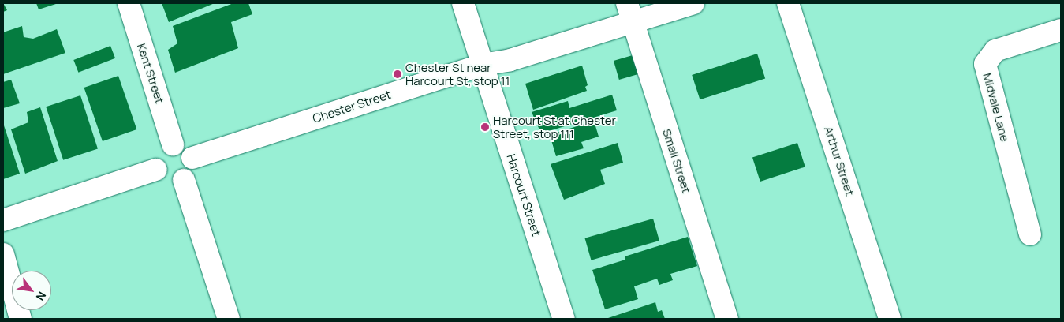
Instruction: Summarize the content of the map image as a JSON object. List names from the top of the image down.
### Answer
{
  "streets": {
    "street": [
      "Kent Street",
      "Chester Street",
      "Midvale Lane",
      "Small Street",
      "Arthur Street",
      "Harcourt Street"
    ]
  },
  "crossings": [
    ["Kent Street", "Chester Street"],
    ["Chester Street", "Small Street"],
    ["Chester Street", "Harcourt Street"]
  ],
  "places": ["Chester St near Harcourt St, stop 11", "Harcourt St at Chester Street, stop 111"],
  "north": "bottom right"
}
